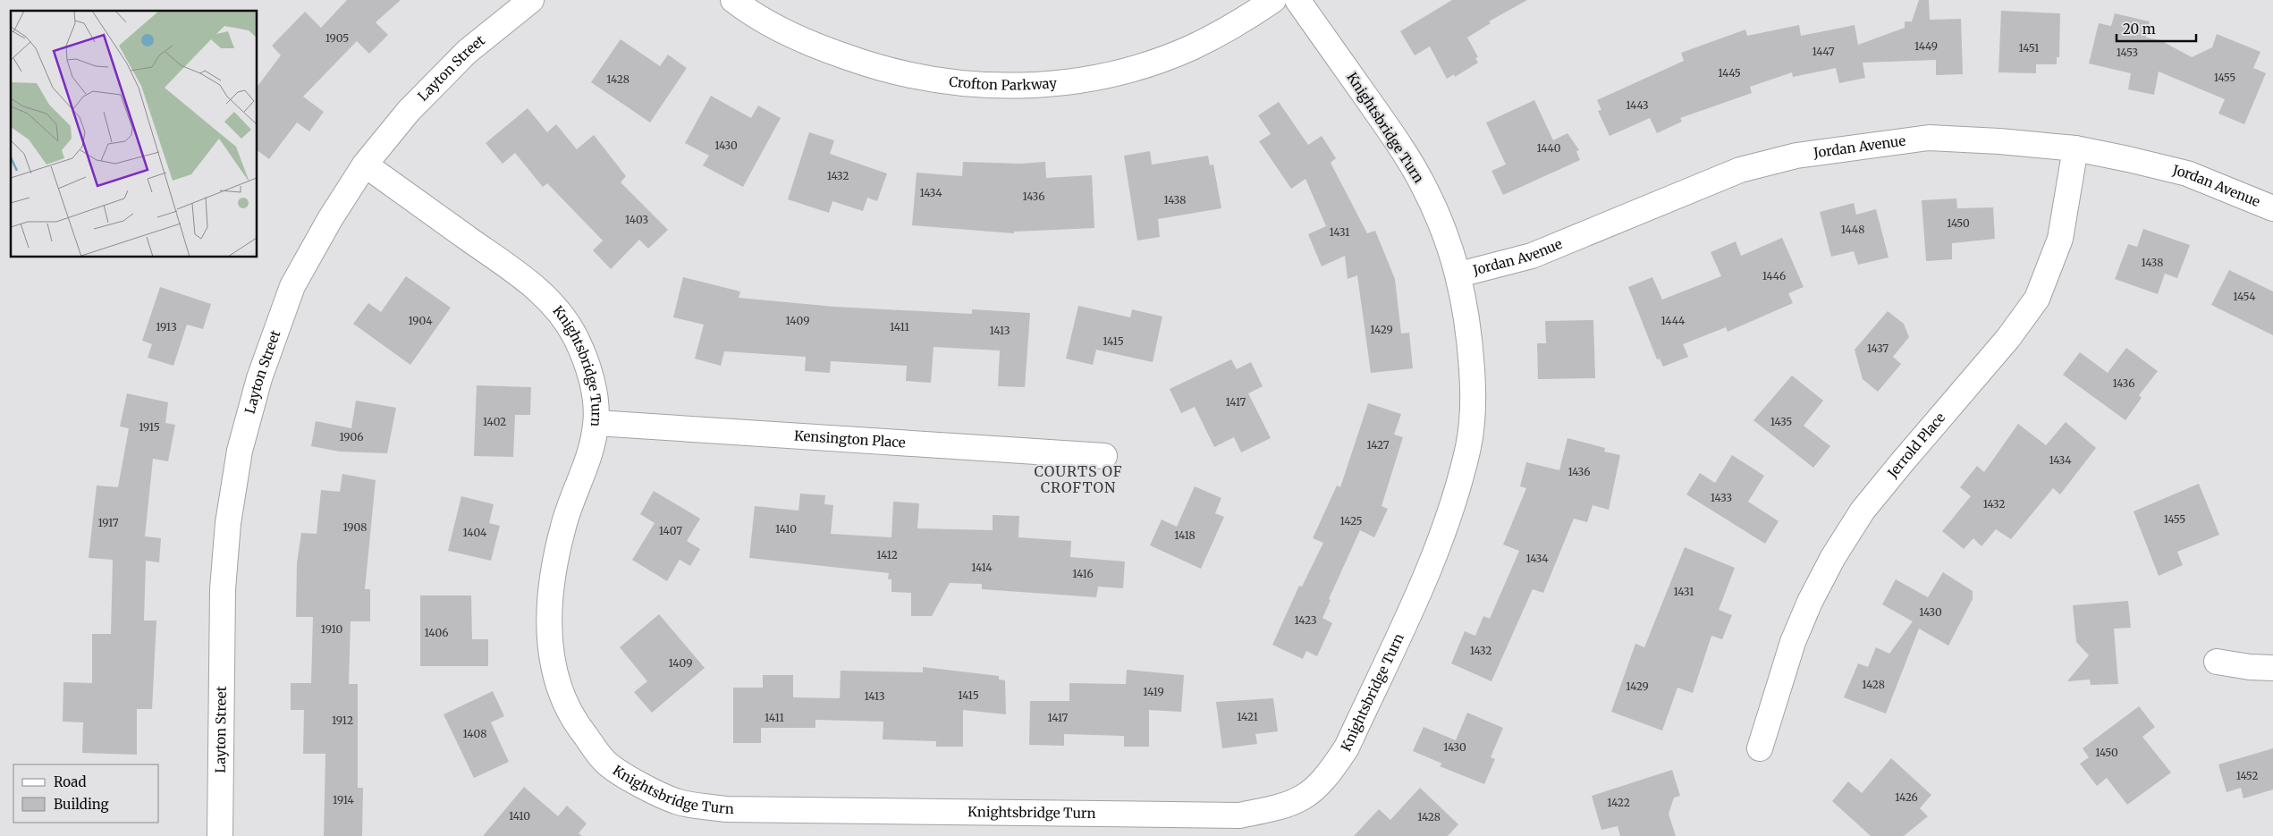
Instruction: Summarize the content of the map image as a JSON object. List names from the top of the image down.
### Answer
{
  "streets": {
    "street": [
      "Layton Street",
      "Crofton Parkway",
      "Knightsbridge Turn",
      "Jordan Avenue",
      "Kensington Place",
      "Jerrold Place"
    ]
  },
  "crossings": [
    ["Layton Street", "Knightsbridge Turn"],
    ["Knightsbridge Turn", "Jordan Avenue"],
    ["Knightsbridge Turn", "Kensington Place"],
    ["Jordan Avenue", "Jerrold Place"]
  ],
  "districts": ["COURTS OF CROFTON"],
  "house_numbers": [
    "1905",
    "1449",
    "1451",
    "1447",
    "1453",
    "1445",
    "1455",
    "1428",
    "1443",
    "1430",
    "1440",
    "1432",
    "1434",
    "1436",
    "1438",
    "1403",
    "1450",
    "1448",
    "1431",
    "1438",
    "1446",
    "1454",
    "1904",
    "1409",
    "1444",
    "1913",
    "1411",
    "1429",
    "1413",
    "1415",
    "1437",
    "1436",
    "1417",
    "1402",
    "1435",
    "1915",
    "1906",
    "1427",
    "1434",
    "1436",
    "1433",
    "1432",
    "1455",
    "1425",
    "1917",
    "1908",
    "1410",
    "1407",
    "1404",
    "1418",
    "1412",
    "1434",
    "1414",
    "1416",
    "1431",
    "1430",
    "1423",
    "1910",
    "1406",
    "1432",
    "1409",
    "1428",
    "1429",
    "1419",
    "1415",
    "1413",
    "1421",
    "1411",
    "1417",
    "1912",
    "1408",
    "1430",
    "1450",
    "1452",
    "1426",
    "1914",
    "1422",
    "1410",
    "1428"
  ],
  "legend": ["Road", "Building"],
  "scale_bar": "20 m"
}
